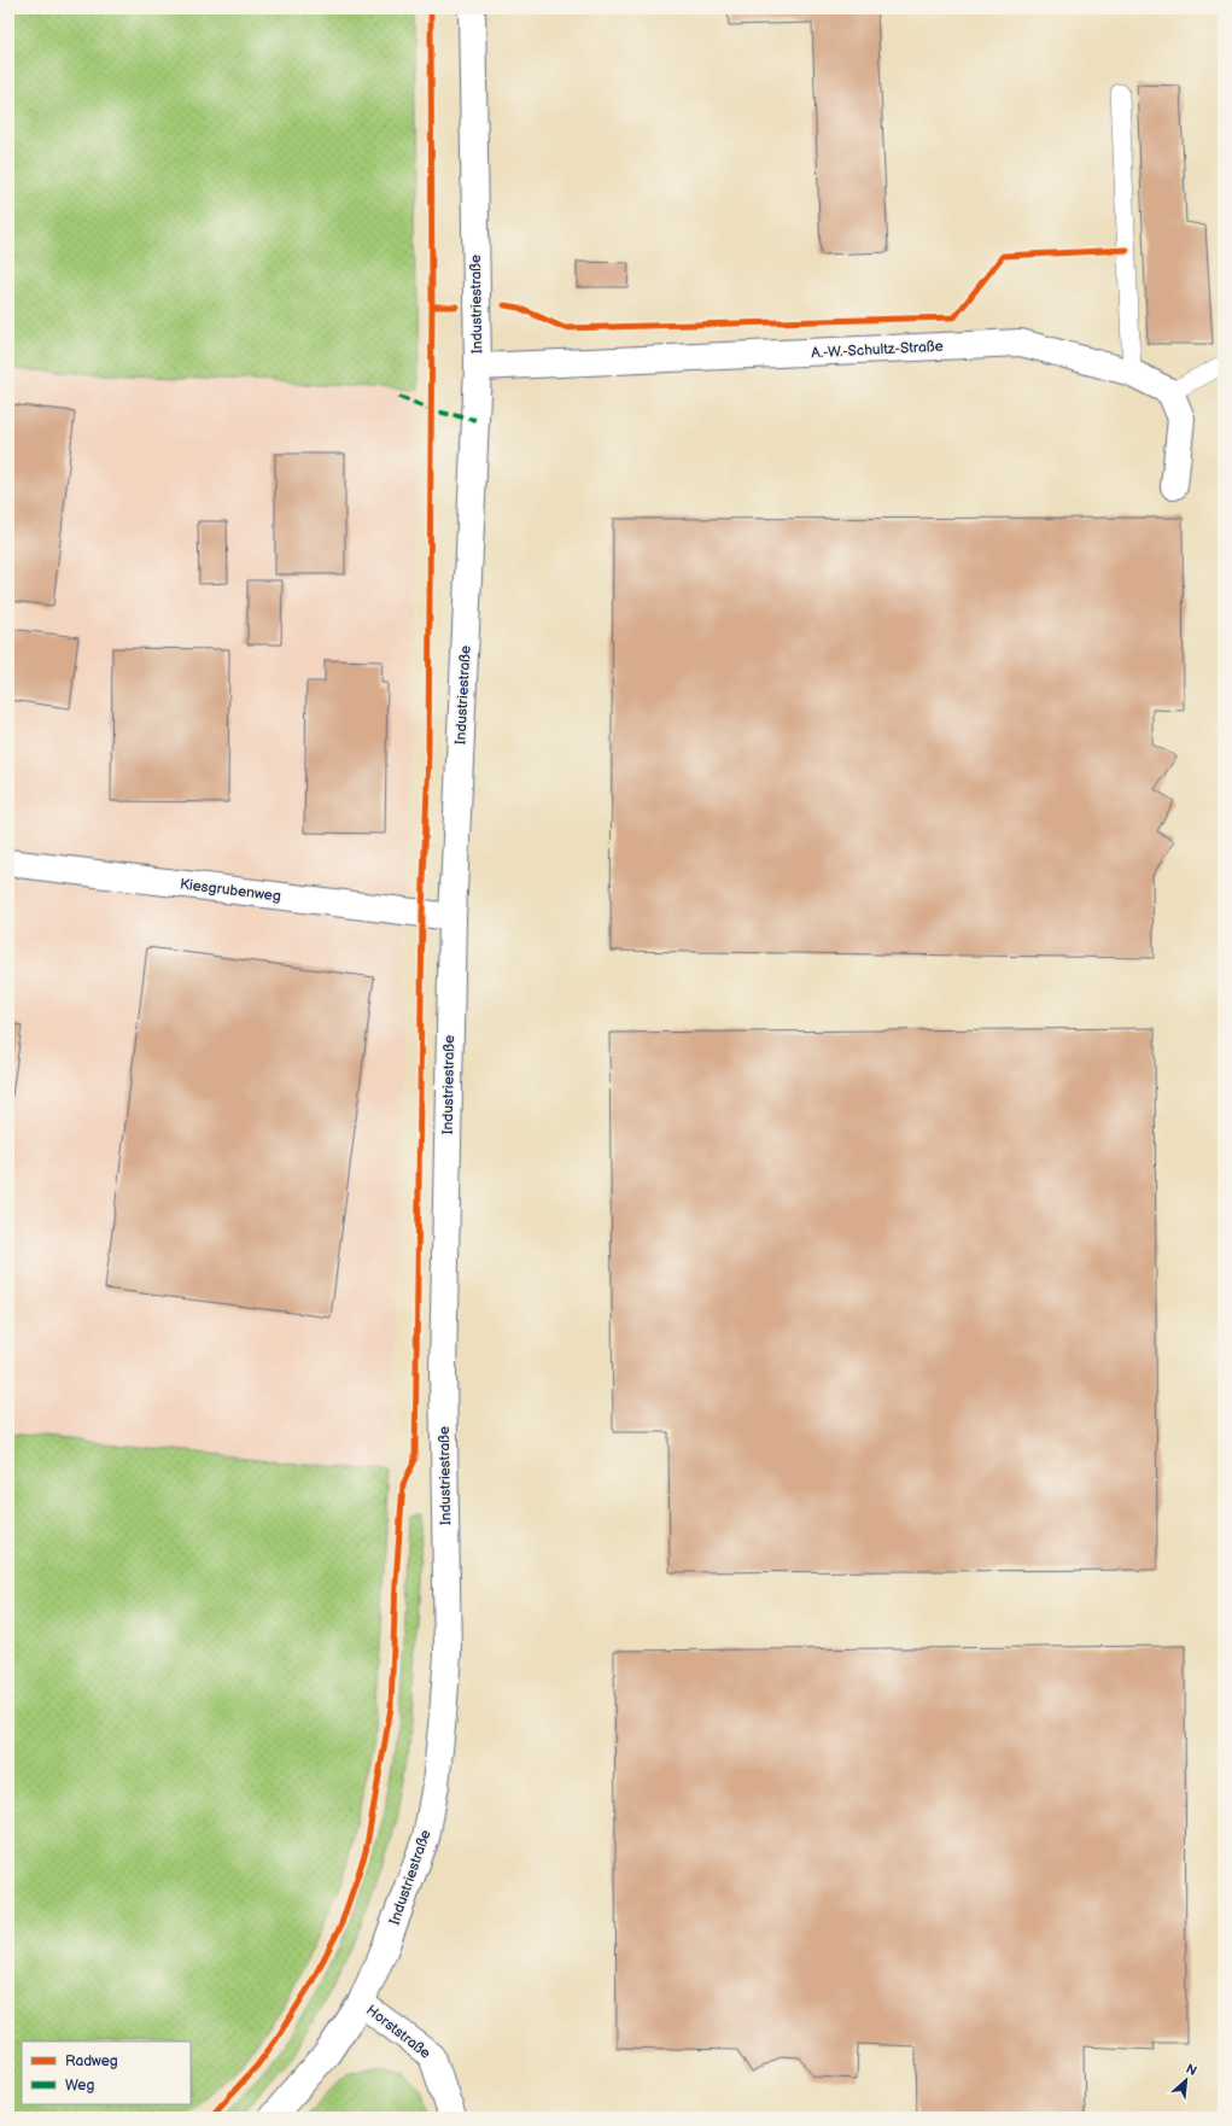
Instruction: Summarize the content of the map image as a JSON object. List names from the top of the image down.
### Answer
{
  "streets": {
    "street": [
      "Industriestraße",
      "A.-W.-Schultz-Straße",
      "Kiesgrubenweg",
      "Horststraße"
    ]
  },
  "crossings": [
    ["Industriestraße", "A.-W.-Schultz-Straße"],
    ["Industriestraße", "Kiesgrubenweg"],
    ["Industriestraße", "Horststraße"]
  ],
  "legend": ["Radweg", "Weg"],
  "north": "top right"
}
